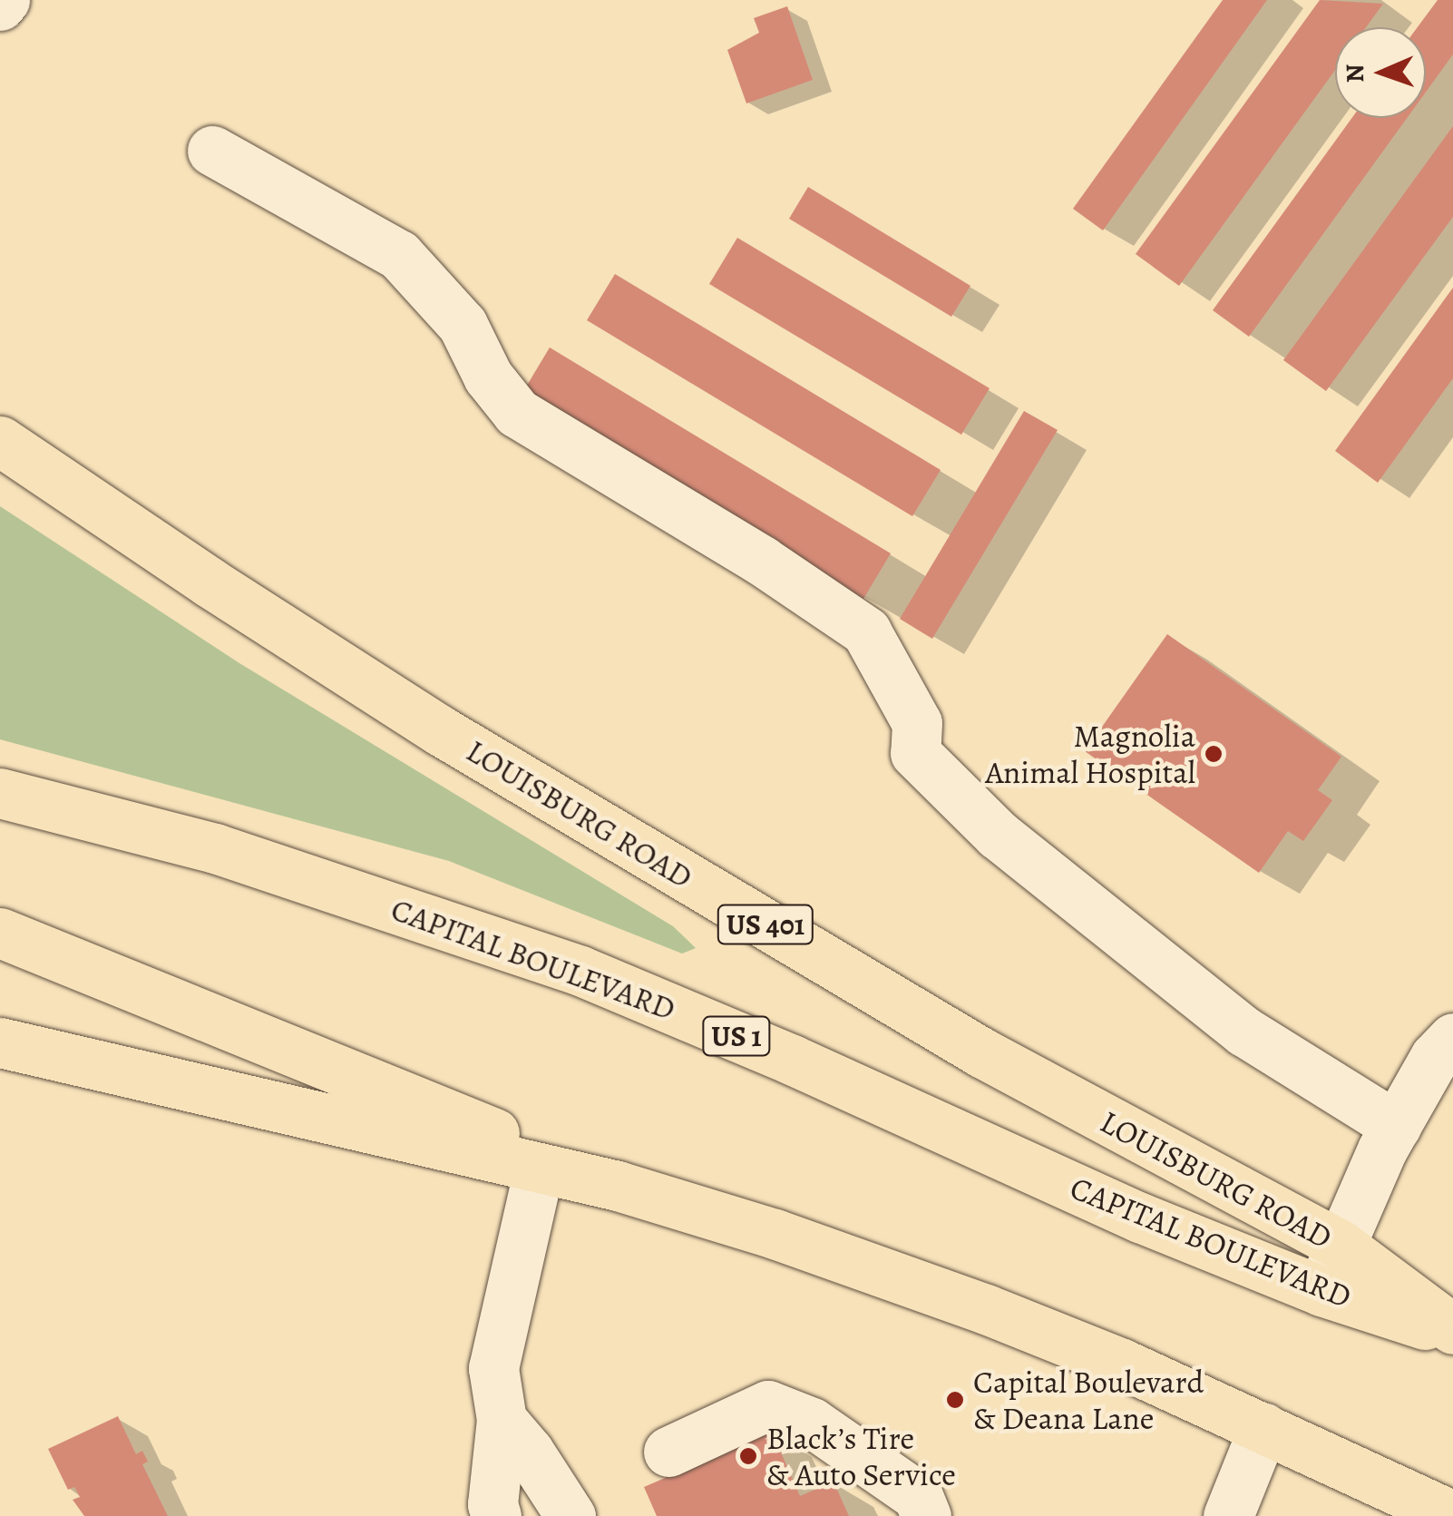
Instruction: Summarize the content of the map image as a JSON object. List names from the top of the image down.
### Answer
{
  "streets": {
    "highway": [
      "LOUISBURG ROAD",
      "US 401",
      "CAPITAL BOULEVARD",
      "US 1"
    ]
  },
  "crossings": [
    ["LOUISBURG ROAD", "CAPITAL BOULEVARD"]
  ],
  "places": ["Magnolia Animal Hospital", "Capital Boulevard & Deana Lane", "Black’s Tire & Auto Service"],
  "north": "left"
}
